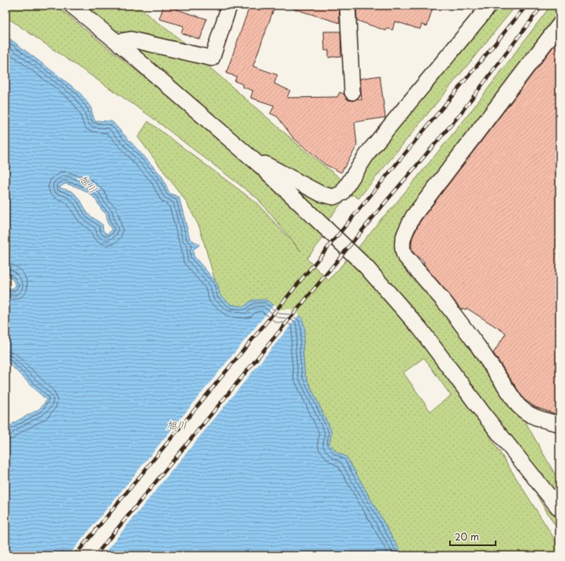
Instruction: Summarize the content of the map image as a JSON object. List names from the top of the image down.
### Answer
{
  "water": ["旭川"],
  "scale_bar": "20 m"
}
